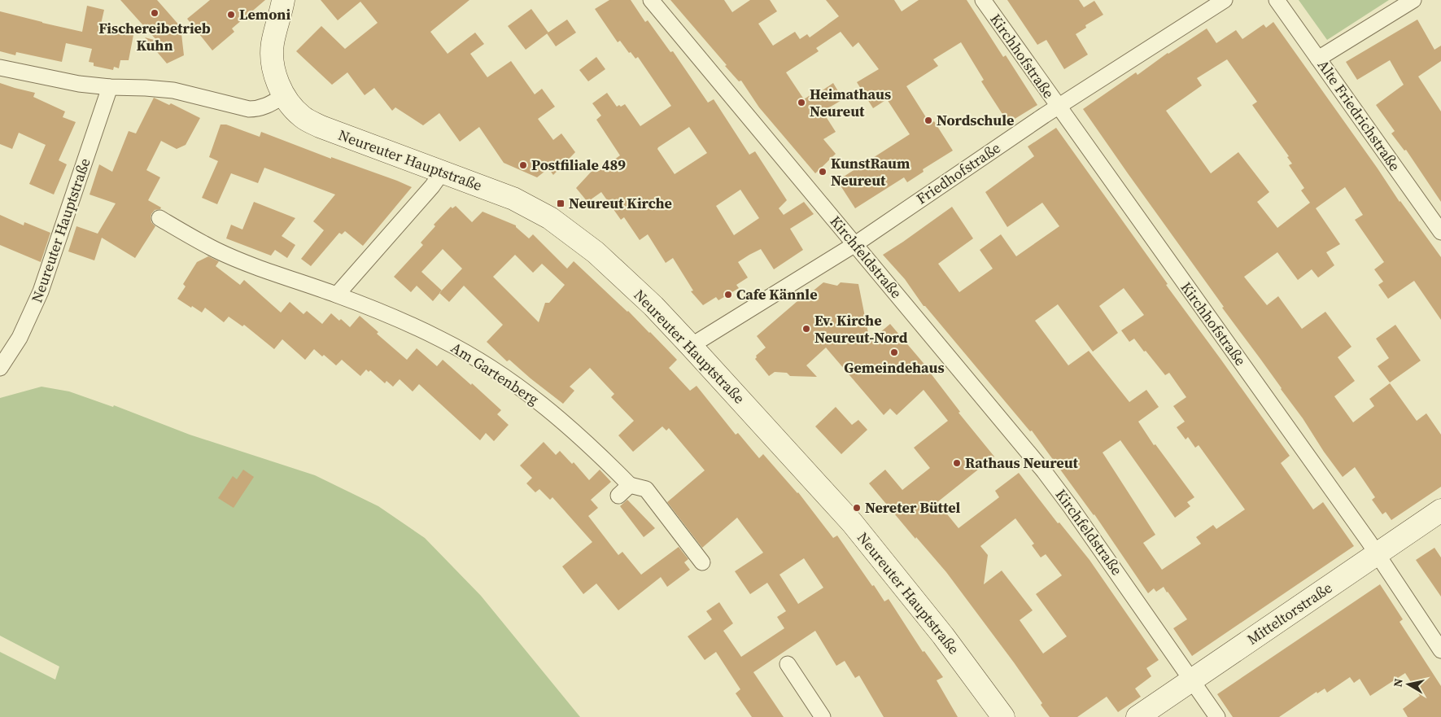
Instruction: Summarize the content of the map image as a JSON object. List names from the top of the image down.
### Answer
{
  "streets": {
    "street": [
      "Kirchhofstraße",
      "Alte Friedrichstraße",
      "Neureuter Hauptstraße",
      "Friedhofstraße",
      "Kirchfeldstraße",
      "Am Gartenberg",
      "Mitteltorstraße"
    ]
  },
  "crossings": [
    ["Kirchhofstraße", "Friedhofstraße"],
    ["Kirchhofstraße", "Mitteltorstraße"],
    ["Neureuter Hauptstraße", "Friedhofstraße"],
    ["Friedhofstraße", "Kirchfeldstraße"],
    ["Kirchfeldstraße", "Mitteltorstraße"]
  ],
  "places": {
    "other": [
      "Fischereibetrieb Kuhn",
      "Lemoni",
      "Heimathaus Neureut",
      "Nordschule",
      "Postfiliale 489",
      "KunstRaum Neureut",
      "Cafe Kännle",
      "Ev. Kirche Neureut-Nord",
      "Gemeindehaus",
      "Rathaus Neureut",
      "Nereter Büttel"
    ],
    "transit": ["Neureut Kirche"]
  },
  "north": "left"
}
